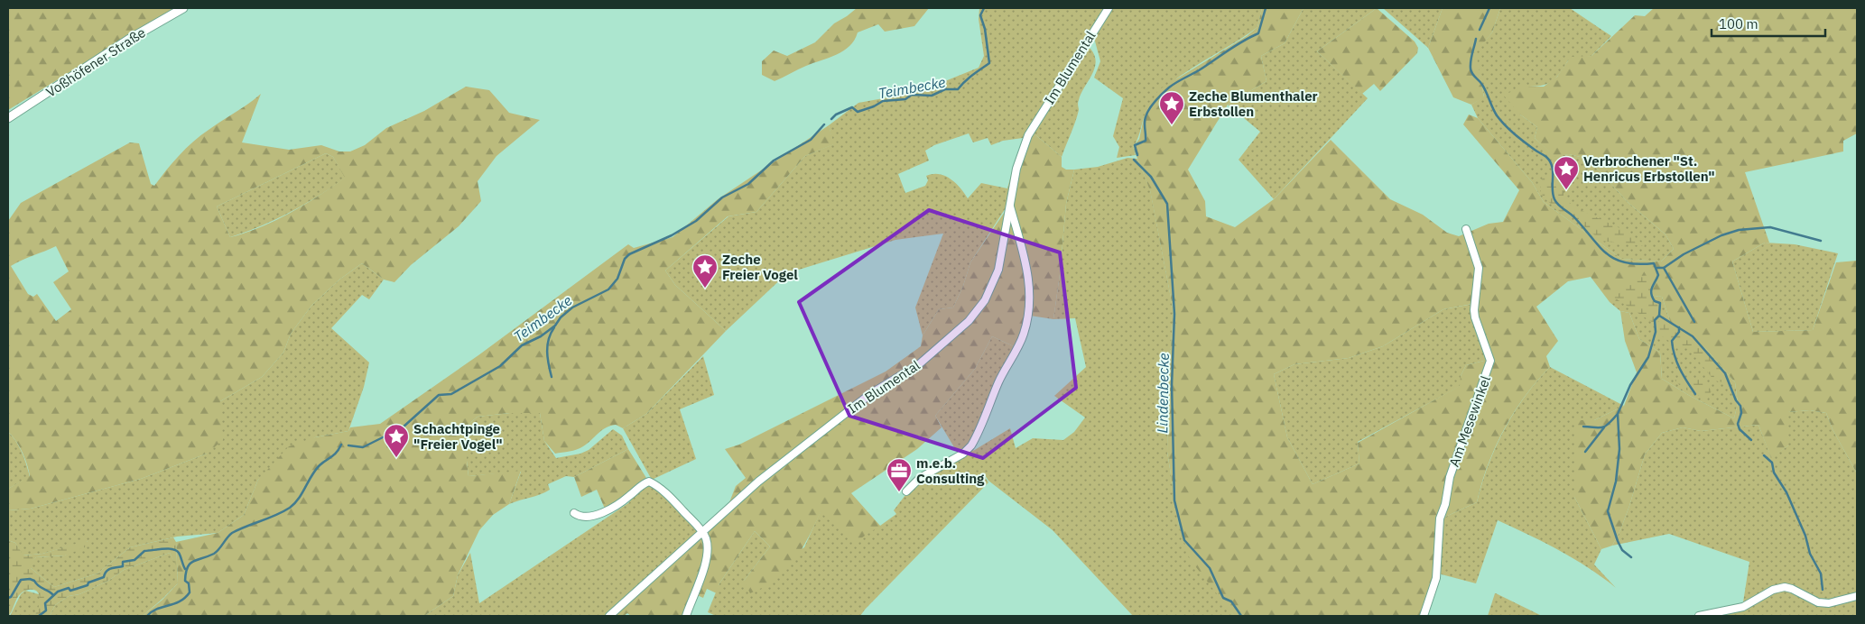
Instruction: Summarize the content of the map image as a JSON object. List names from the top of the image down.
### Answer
{
  "streets": {
    "street": ["Voßhöfener Straße", "Im Blumental", "Am Mesewinkel"]
  },
  "water": ["Teimbecke", "Lindenbecke"],
  "places": {
    "place": [
      "Zeche Blumenthaler Erbstollen",
      "Verbrochener \"St. Henricus Erbstollen\"",
      "Zeche Freier Vogel",
      "Schachtpinge \"Freier Vogel\""
    ],
    "office": ["m.e.b. Consulting"]
  },
  "scale_bar": "100 m"
}
